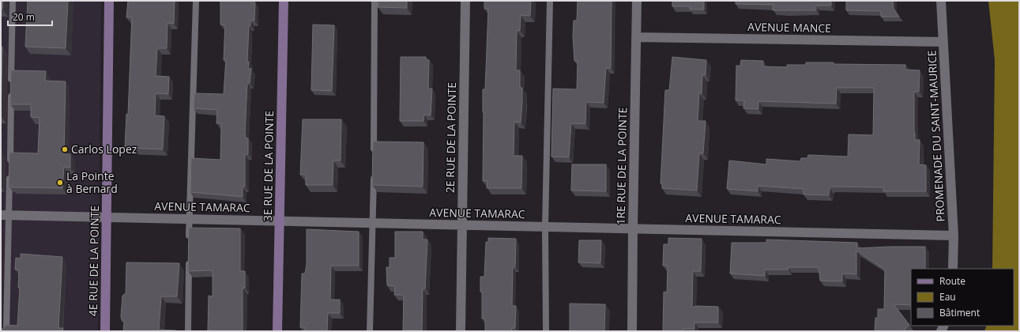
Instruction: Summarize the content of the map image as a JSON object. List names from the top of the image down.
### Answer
{
  "streets": {
    "street": [
      "AVENUE MANCE",
      "PROMENADE DU SAINT-MAURICE",
      "2E RUE DE LA POINTE",
      "3E RUE DE LA POINTE",
      "1RE RUE DE LA POINTE",
      "AVENUE TAMARAC",
      "4E RUE DE LA POINTE"
    ]
  },
  "crossings": [
    ["AVENUE MANCE", "PROMENADE DU SAINT-MAURICE"],
    ["AVENUE MANCE", "1RE RUE DE LA POINTE"],
    ["PROMENADE DU SAINT-MAURICE", "AVENUE TAMARAC"],
    ["2E RUE DE LA POINTE", "AVENUE TAMARAC"],
    ["3E RUE DE LA POINTE", "AVENUE TAMARAC"],
    ["1RE RUE DE LA POINTE", "AVENUE TAMARAC"],
    ["AVENUE TAMARAC", "4E RUE DE LA POINTE"]
  ],
  "places": ["Carlos Lopez", "La Pointe à Bernard"],
  "legend": ["Route", "Eau", "Bâtiment"],
  "scale_bar": "20 m"
}
